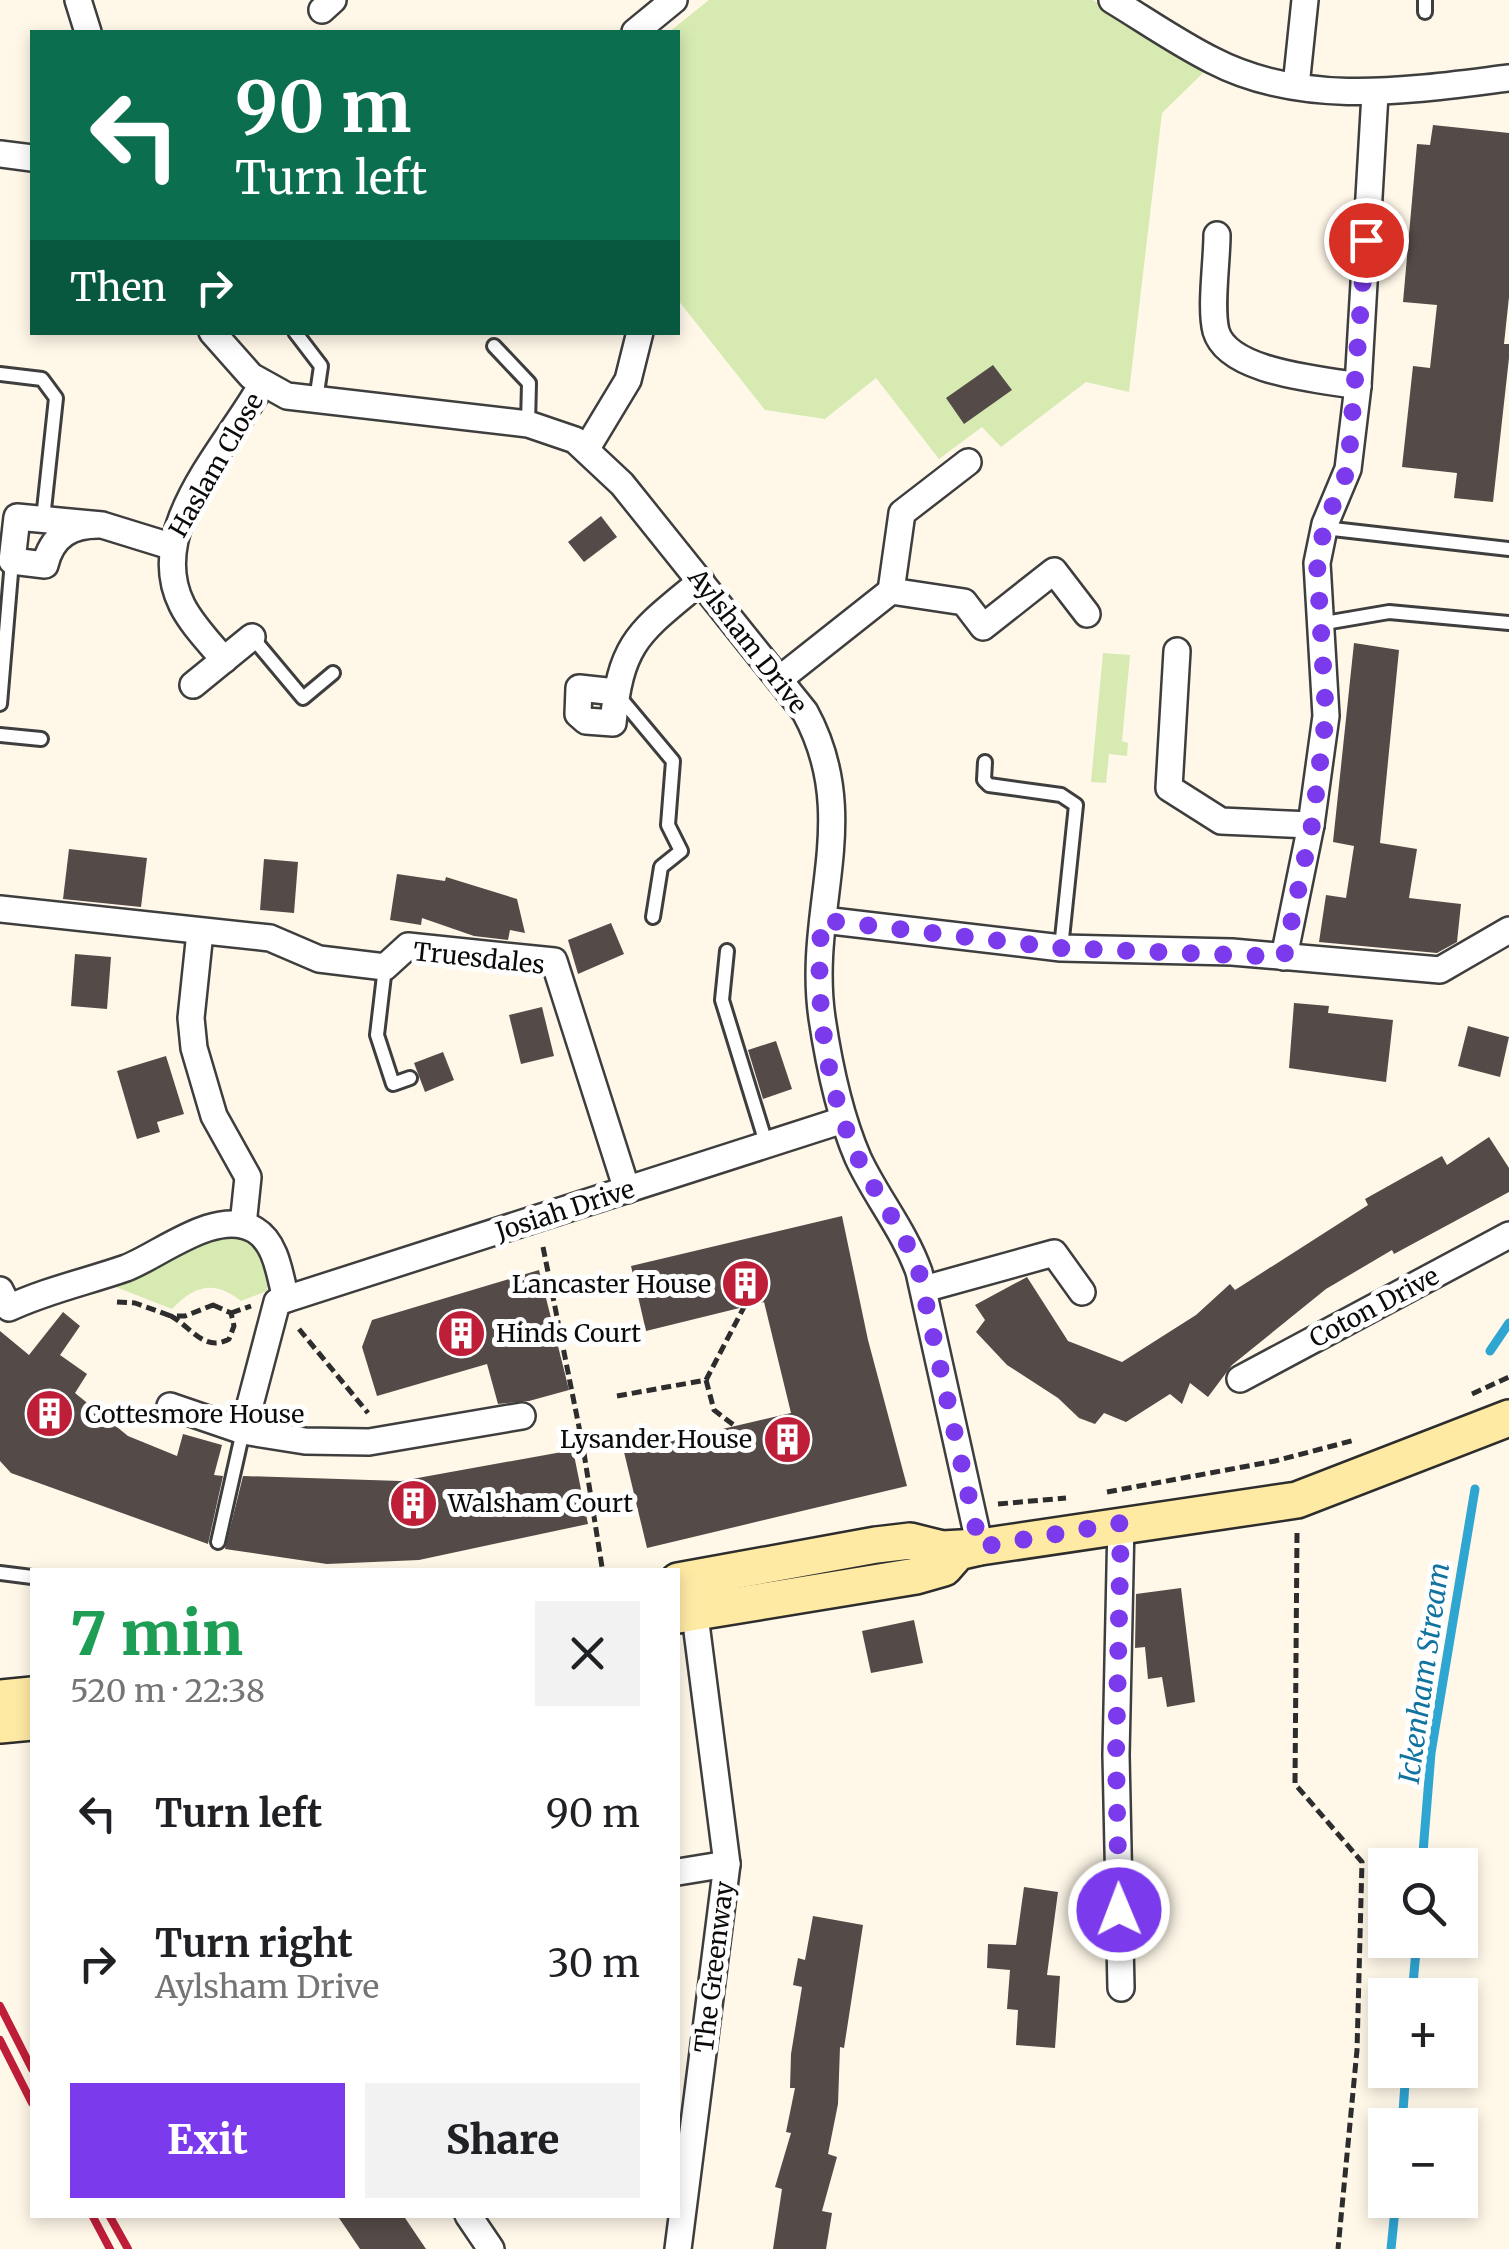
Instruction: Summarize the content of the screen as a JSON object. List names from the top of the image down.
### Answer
{
  "streets": {
    "street": [
      "Haslam Close",
      "Aylsham Drive",
      "Truesdales",
      "Josiah Drive",
      "Coton Drive",
      "The Greenway"
    ]
  },
  "crossings": [
    ["Haslam Close", "Aylsham Drive"],
    ["Aylsham Drive", "Josiah Drive"],
    ["Truesdales", "Josiah Drive"]
  ],
  "water": ["Ickenham Stream"],
  "places": {
    "building": [
      "Lancaster House",
      "Hinds Court",
      "Cottesmore House",
      "Lysander House",
      "Walsham Court"
    ]
  },
  "page": {
    "turn": ["90 m", "Turn left"],
    "then": "Then",
    "heading": ["7 min", "520 m · 22:38"],
    "list": [
      {
        "name": "Turn left",
        "value": "90 m"
      },
      {
        "name": "Turn right",
        "note": "Aylsham Drive",
        "value": "30 m"
      }
    ],
    "map_buttons": ["+", "−"],
    "buttons": ["Exit", "Share"]
  }
}
